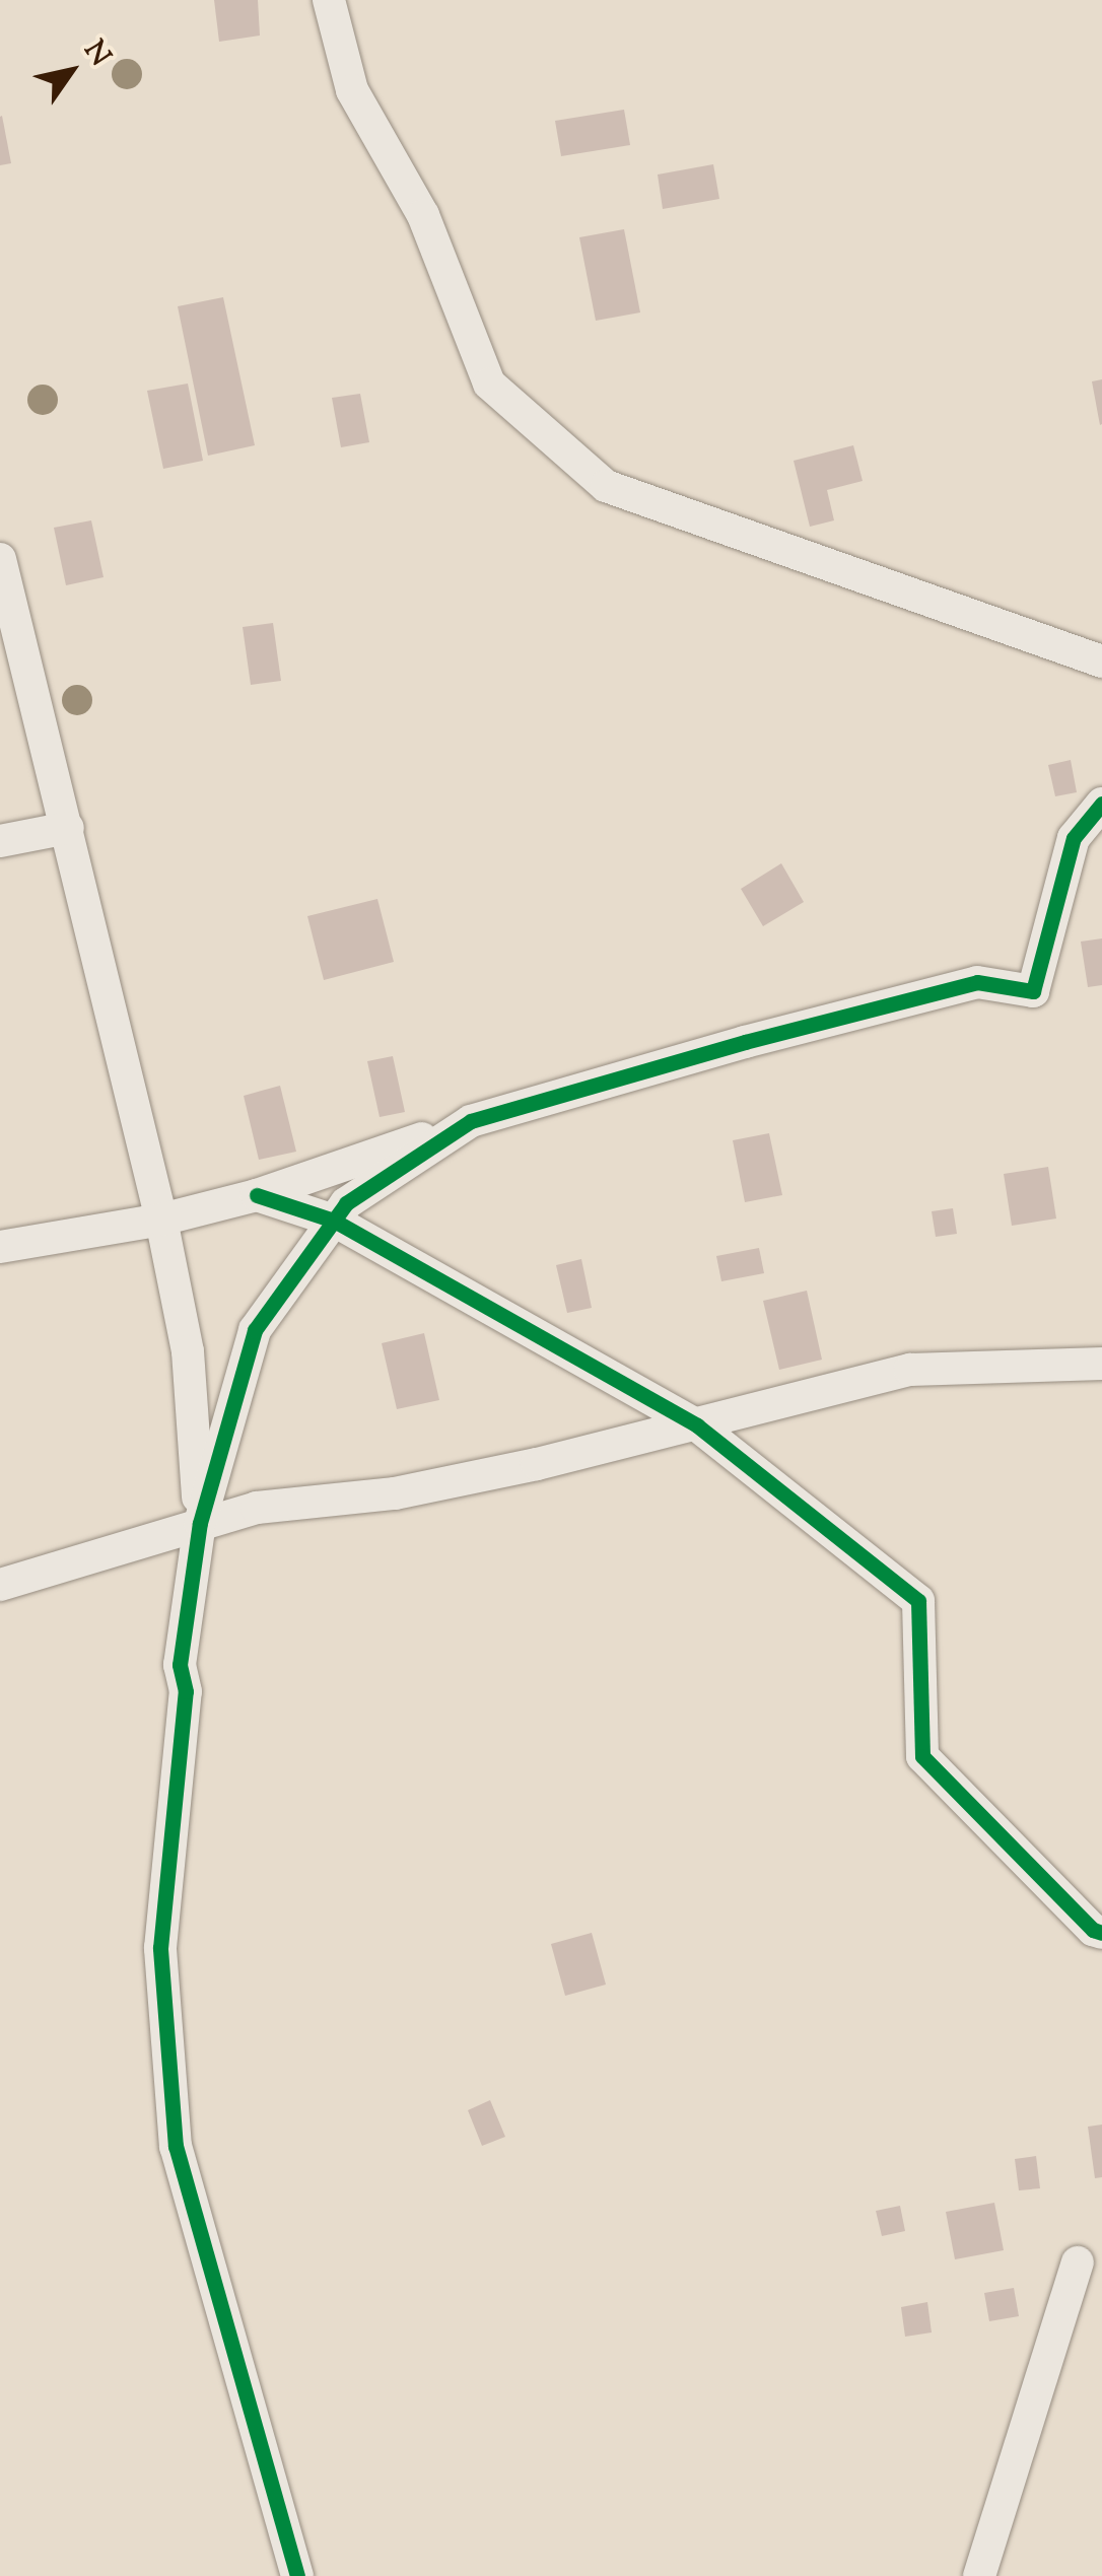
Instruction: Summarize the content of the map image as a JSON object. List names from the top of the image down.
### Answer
{
  "north": "top right"
}
